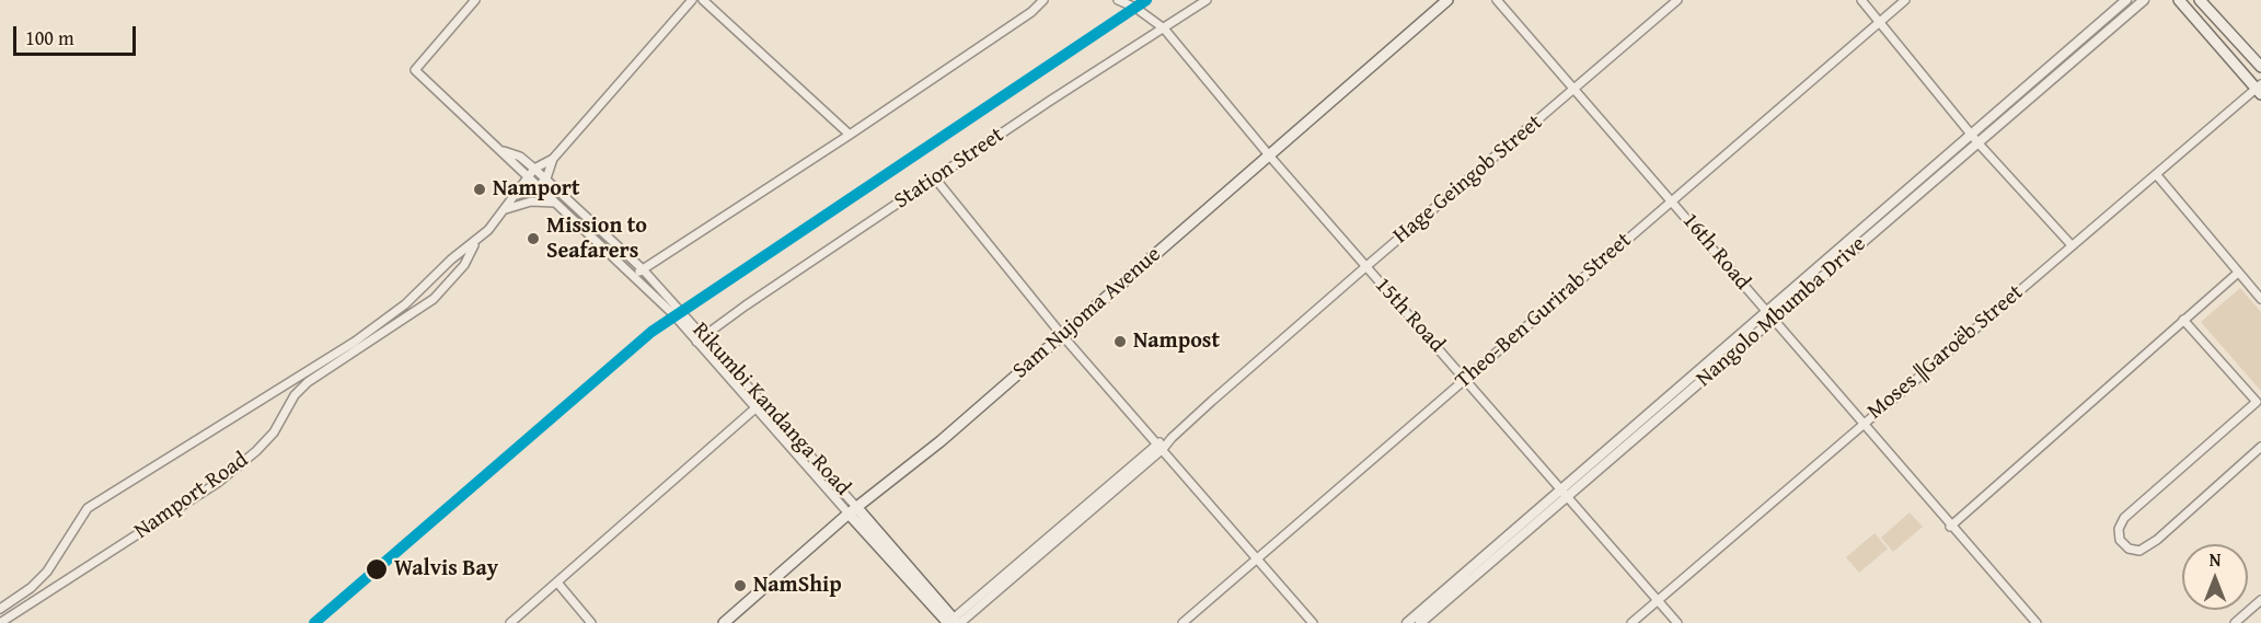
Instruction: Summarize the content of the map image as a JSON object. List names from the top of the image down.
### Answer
{
  "streets": {
    "main road": ["Sam Nujoma Avenue", "Rikumbi Kandanga Road"],
    "street": [
      "Station Street",
      "Hage Geingob Street",
      "16th Road",
      "Theo-Ben Gurirab Street",
      "Nangolo Mbumba Drive",
      "15th Road",
      "Moses ǁGaroëb Street",
      "Namport Road"
    ]
  },
  "crossings": [
    ["Station Street", "15th Road"],
    ["Station Street", "Rikumbi Kandanga Road"],
    ["Hage Geingob Street", "16th Road"],
    ["Hage Geingob Street", "15th Road"],
    ["Hage Geingob Street", "Rikumbi Kandanga Road"],
    ["16th Road", "Theo-Ben Gurirab Street"],
    ["16th Road", "Nangolo Mbumba Drive"],
    ["16th Road", "Moses ǁGaroëb Street"],
    ["Theo-Ben Gurirab Street", "15th Road"],
    ["Nangolo Mbumba Drive", "15th Road"],
    ["Sam Nujoma Avenue", "15th Road"],
    ["Sam Nujoma Avenue", "Rikumbi Kandanga Road"],
    ["15th Road", "Moses ǁGaroëb Street"],
    ["Rikumbi Kandanga Road", "Namport Road"]
  ],
  "places": [
    "Namport",
    "Mission to Seafarers",
    "Nampost",
    "Walvis Bay",
    "NamShip"
  ],
  "scale_bar": "100 m",
  "north": "top"
}
